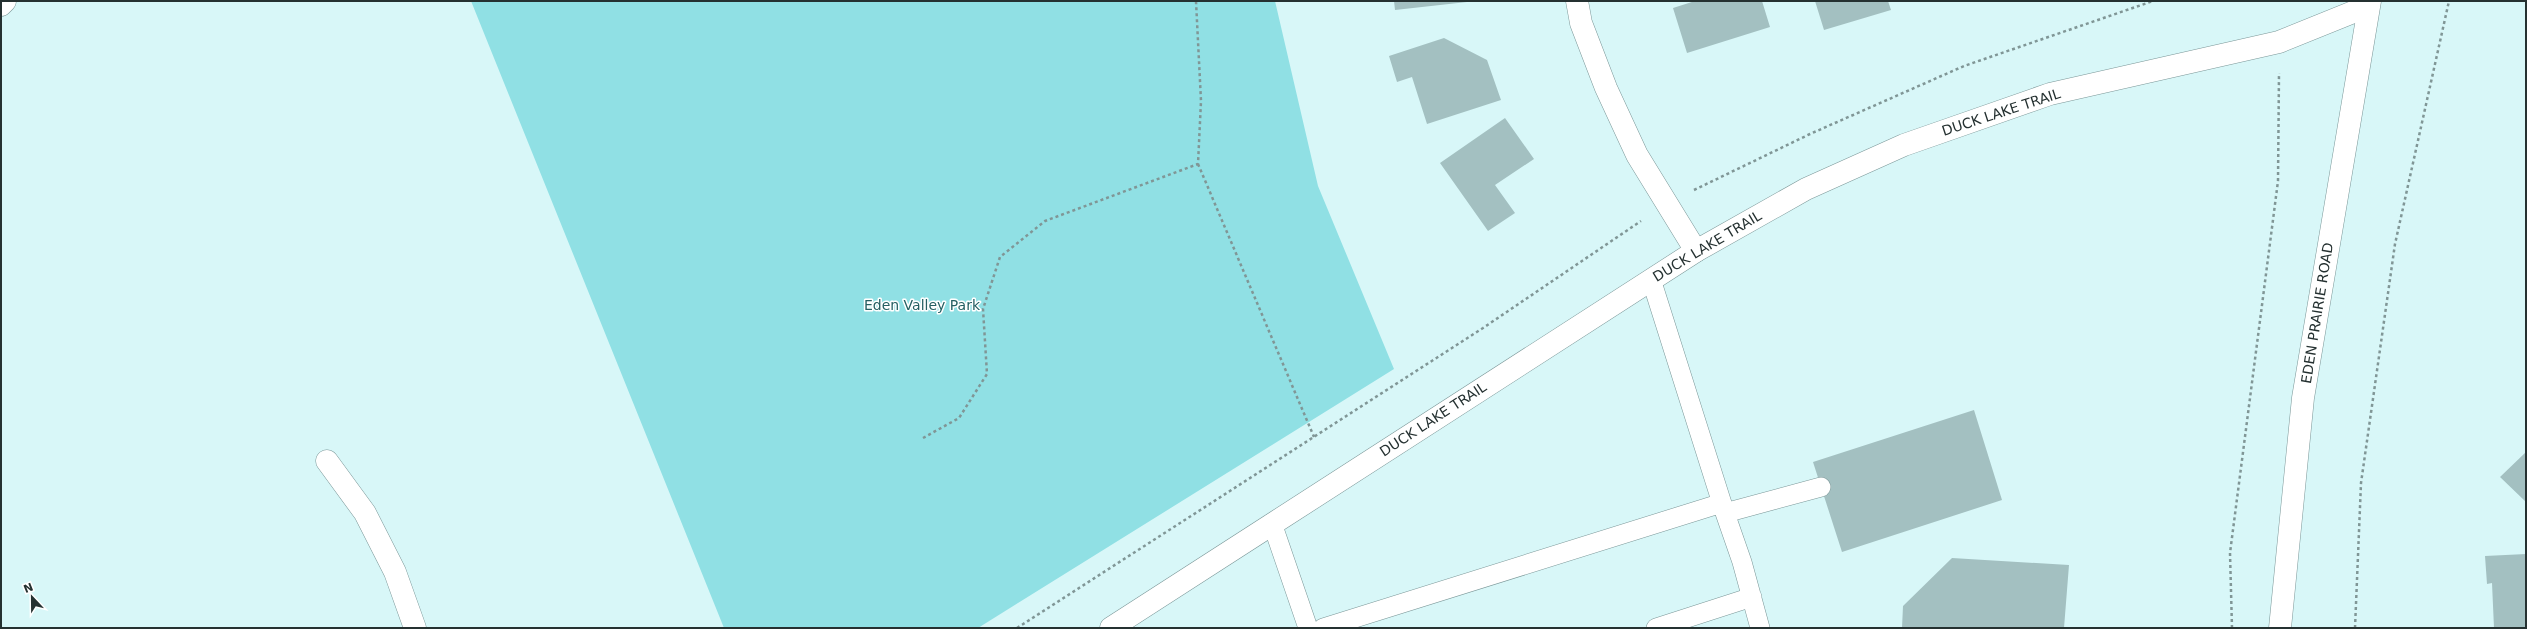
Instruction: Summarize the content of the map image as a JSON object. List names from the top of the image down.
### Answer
{
  "streets": {
    "street": ["DUCK LAKE TRAIL", "EDEN PRAIRIE ROAD"]
  },
  "crossings": [
    ["DUCK LAKE TRAIL", "EDEN PRAIRIE ROAD"]
  ],
  "parks": ["Eden Valley Park"],
  "north": "top"
}
